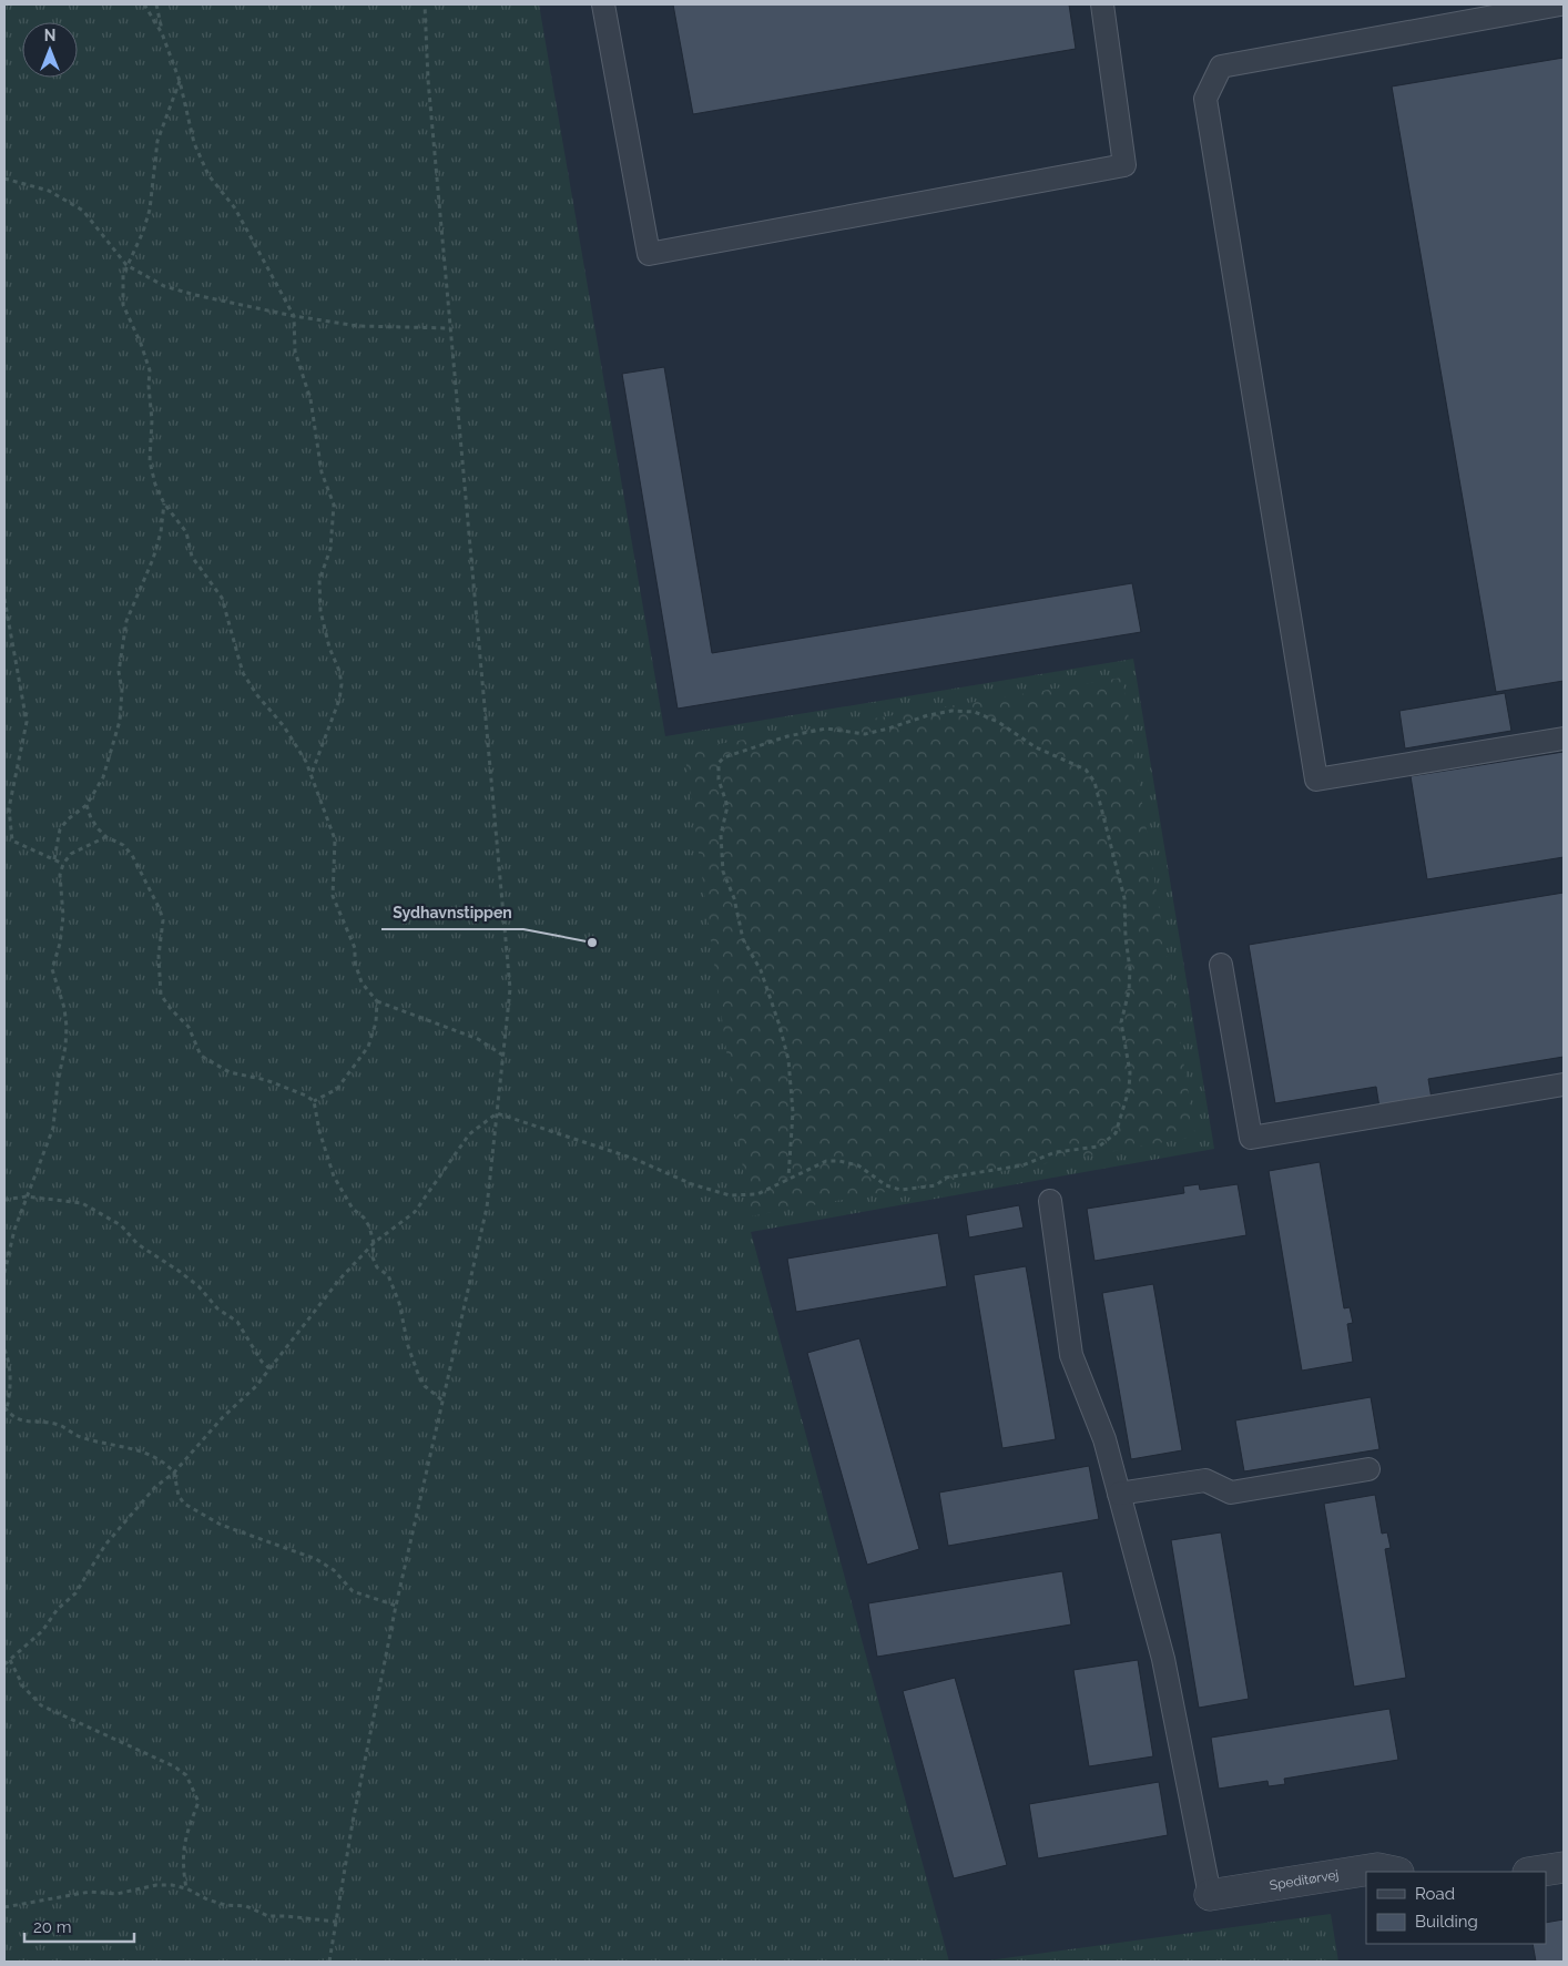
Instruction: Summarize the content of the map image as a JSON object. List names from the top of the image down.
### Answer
{
  "streets": {
    "street": ["Speditørvej"]
  },
  "places": ["Sydhavnstippen"],
  "legend": ["Road", "Building"],
  "scale_bar": "20 m",
  "north": "top"
}
